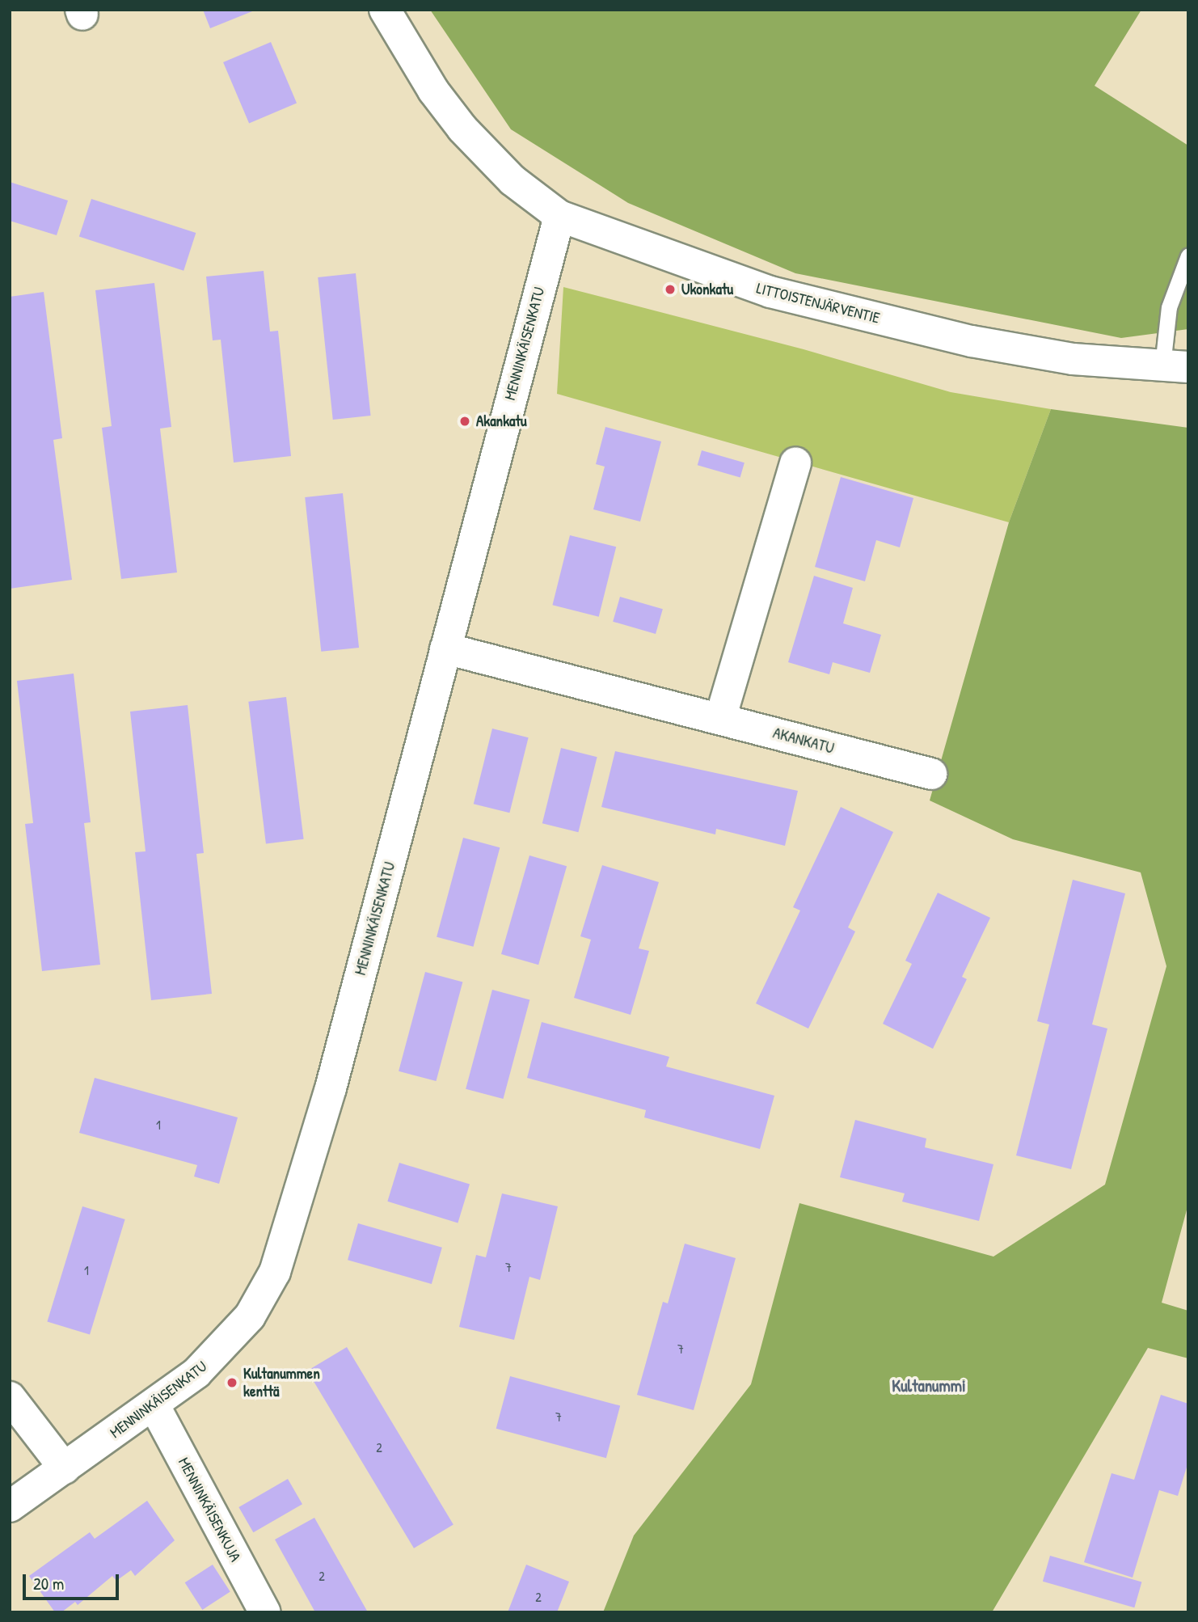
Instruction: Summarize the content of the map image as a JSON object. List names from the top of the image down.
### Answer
{
  "streets": {
    "street": [
      "LITTOISTENJÄRVENTIE",
      "MENNINKÄISENKATU",
      "AKANKATU",
      "MENNINKÄISENKUJA"
    ]
  },
  "crossings": [
    ["LITTOISTENJÄRVENTIE", "MENNINKÄISENKATU"],
    ["MENNINKÄISENKATU", "AKANKATU"],
    ["MENNINKÄISENKATU", "MENNINKÄISENKUJA"]
  ],
  "districts": ["Kultanummi"],
  "places": ["Ukonkatu", "Akankatu", "Kultanummen kenttä"],
  "house_numbers": [
    "1",
    "7",
    "1",
    "7",
    "7",
    "2",
    "2",
    "2"
  ],
  "scale_bar": "20 m"
}
